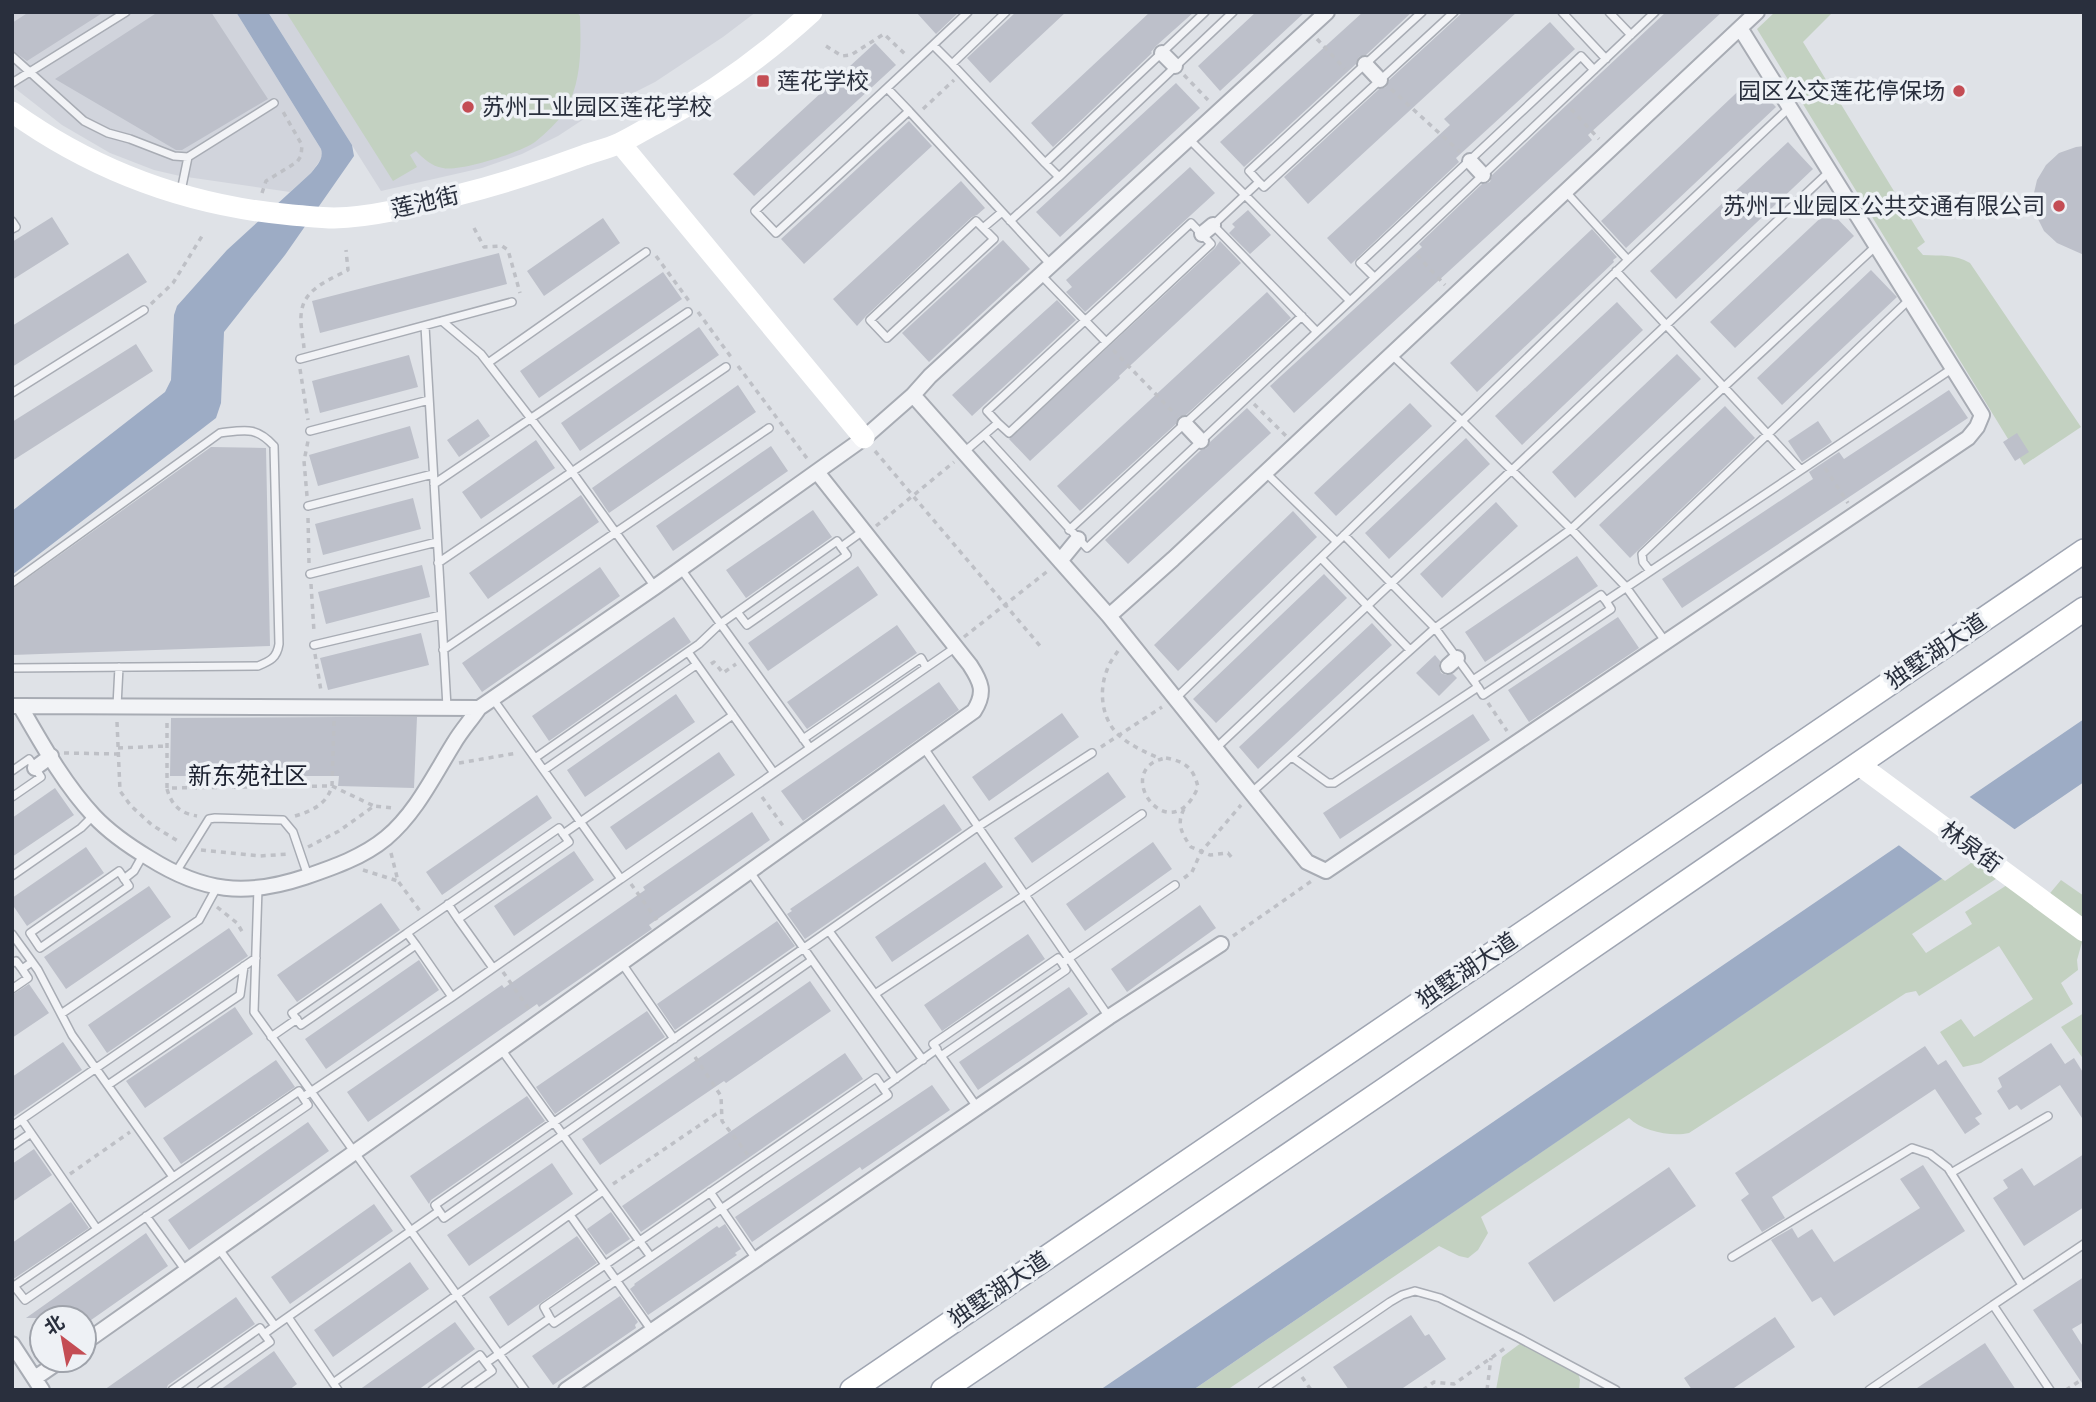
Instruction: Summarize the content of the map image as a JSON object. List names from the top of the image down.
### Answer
{
  "streets": {
    "main road": ["莲池街", "独墅湖大道", "林泉街"]
  },
  "districts": ["新东苑社区"],
  "places": {
    "transit": ["莲花学校"],
    "other": ["园区公交莲花停保场", "苏州工业园区莲花学校", "苏州工业园区公共交通有限公司"]
  },
  "north": "top left"
}
